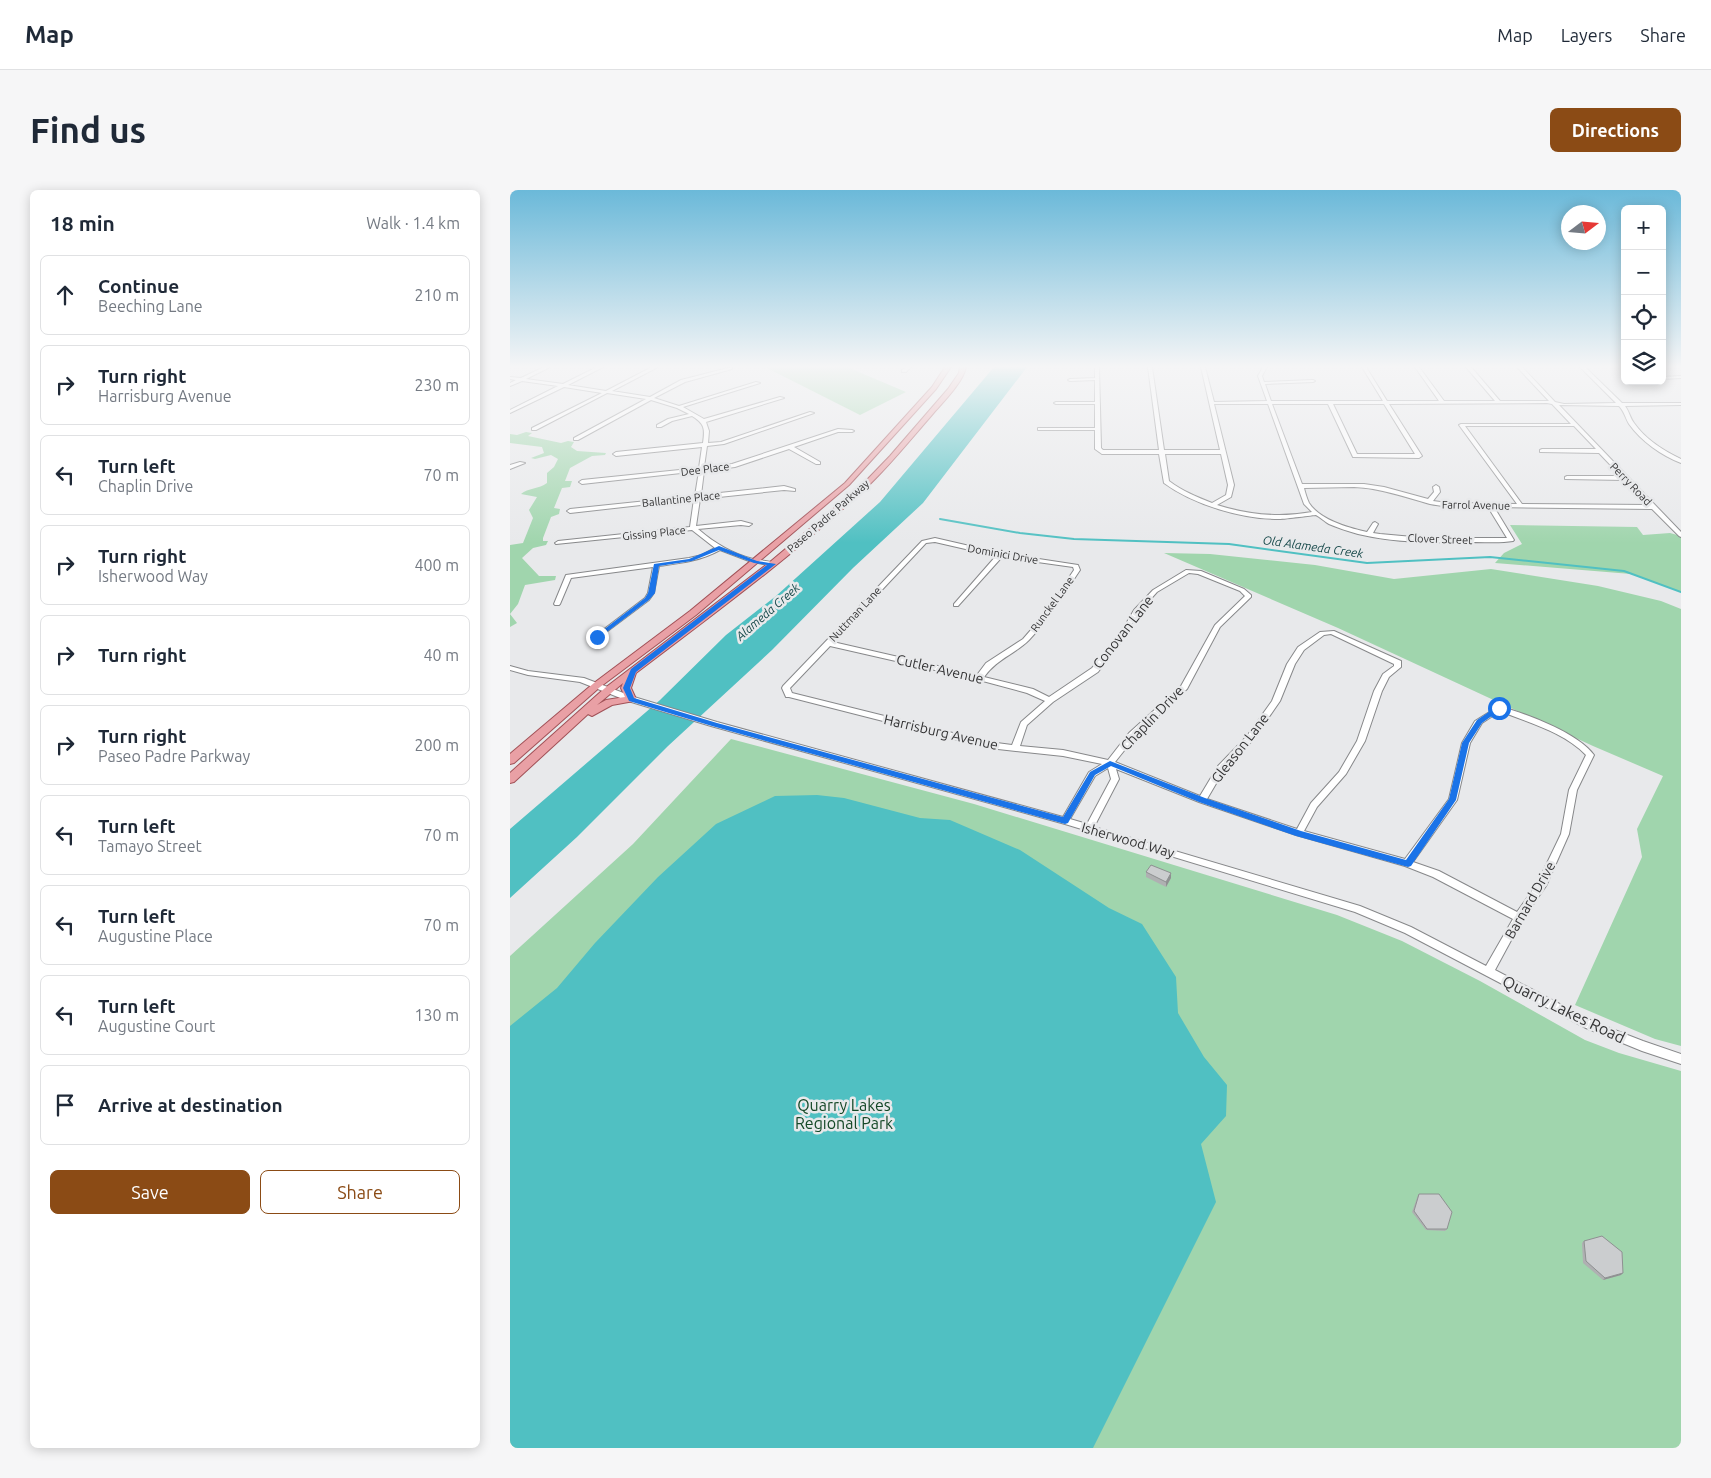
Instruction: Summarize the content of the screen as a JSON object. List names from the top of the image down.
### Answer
{
  "streets": {
    "main road": ["Paseo Padre Parkway"],
    "street": [
      "Dee Place",
      "Perry Road",
      "Ballantine Place",
      "Farrol Avenue",
      "Gissing Place",
      "Clover Street",
      "Dominici Drive",
      "Runckel Lane",
      "Nuttman Lane",
      "Conovan Lane",
      "Cutler Avenue",
      "Chaplin Drive",
      "Harrisburg Avenue",
      "Gleason Lane",
      "Isherwood Way",
      "Barnard Drive",
      "Quarry Lakes Road"
    ]
  },
  "crossings": [
    ["Perry Road", "Farrol Avenue"],
    ["Farrol Avenue", "Clover Street"],
    ["Paseo Padre Parkway", "Isherwood Way"],
    ["Dominici Drive", "Runckel Lane"],
    ["Dominici Drive", "Nuttman Lane"],
    ["Runckel Lane", "Cutler Avenue"],
    ["Nuttman Lane", "Cutler Avenue"],
    ["Nuttman Lane", "Harrisburg Avenue"],
    ["Conovan Lane", "Cutler Avenue"],
    ["Conovan Lane", "Chaplin Drive"],
    ["Conovan Lane", "Harrisburg Avenue"],
    ["Chaplin Drive", "Harrisburg Avenue"],
    ["Chaplin Drive", "Isherwood Way"],
    ["Harrisburg Avenue", "Gleason Lane"],
    ["Harrisburg Avenue", "Barnard Drive"],
    ["Isherwood Way", "Quarry Lakes Road"],
    ["Barnard Drive", "Quarry Lakes Road"]
  ],
  "water": ["Old Alameda Creek", "Alameda Creek"],
  "parks": ["Quarry Lakes Regional Park"],
  "north": "right",
  "page": {
    "header": "Map",
    "nav": ["Map", "Layers", "Share"],
    "buttons": [
      "Directions",
      ["Save", "Share"]
    ],
    "title": "Find us",
    "heading": ["18 min", "Walk · 1.4 km"],
    "map_buttons": ["+", "−"],
    "list": [
      ["Continue", "Beeching Lane", "210 m"],
      ["Turn right", "Harrisburg Avenue", "230 m"],
      ["Turn left", "Chaplin Drive", "70 m"],
      ["Turn right", "Isherwood Way", "400 m"],
      ["Turn right", "40 m"],
      ["Turn right", "Paseo Padre Parkway", "200 m"],
      ["Turn left", "Tamayo Street", "70 m"],
      ["Turn left", "Augustine Place", "70 m"],
      ["Turn left", "Augustine Court", "130 m"],
      "Arrive at destination"
    ]
  }
}
